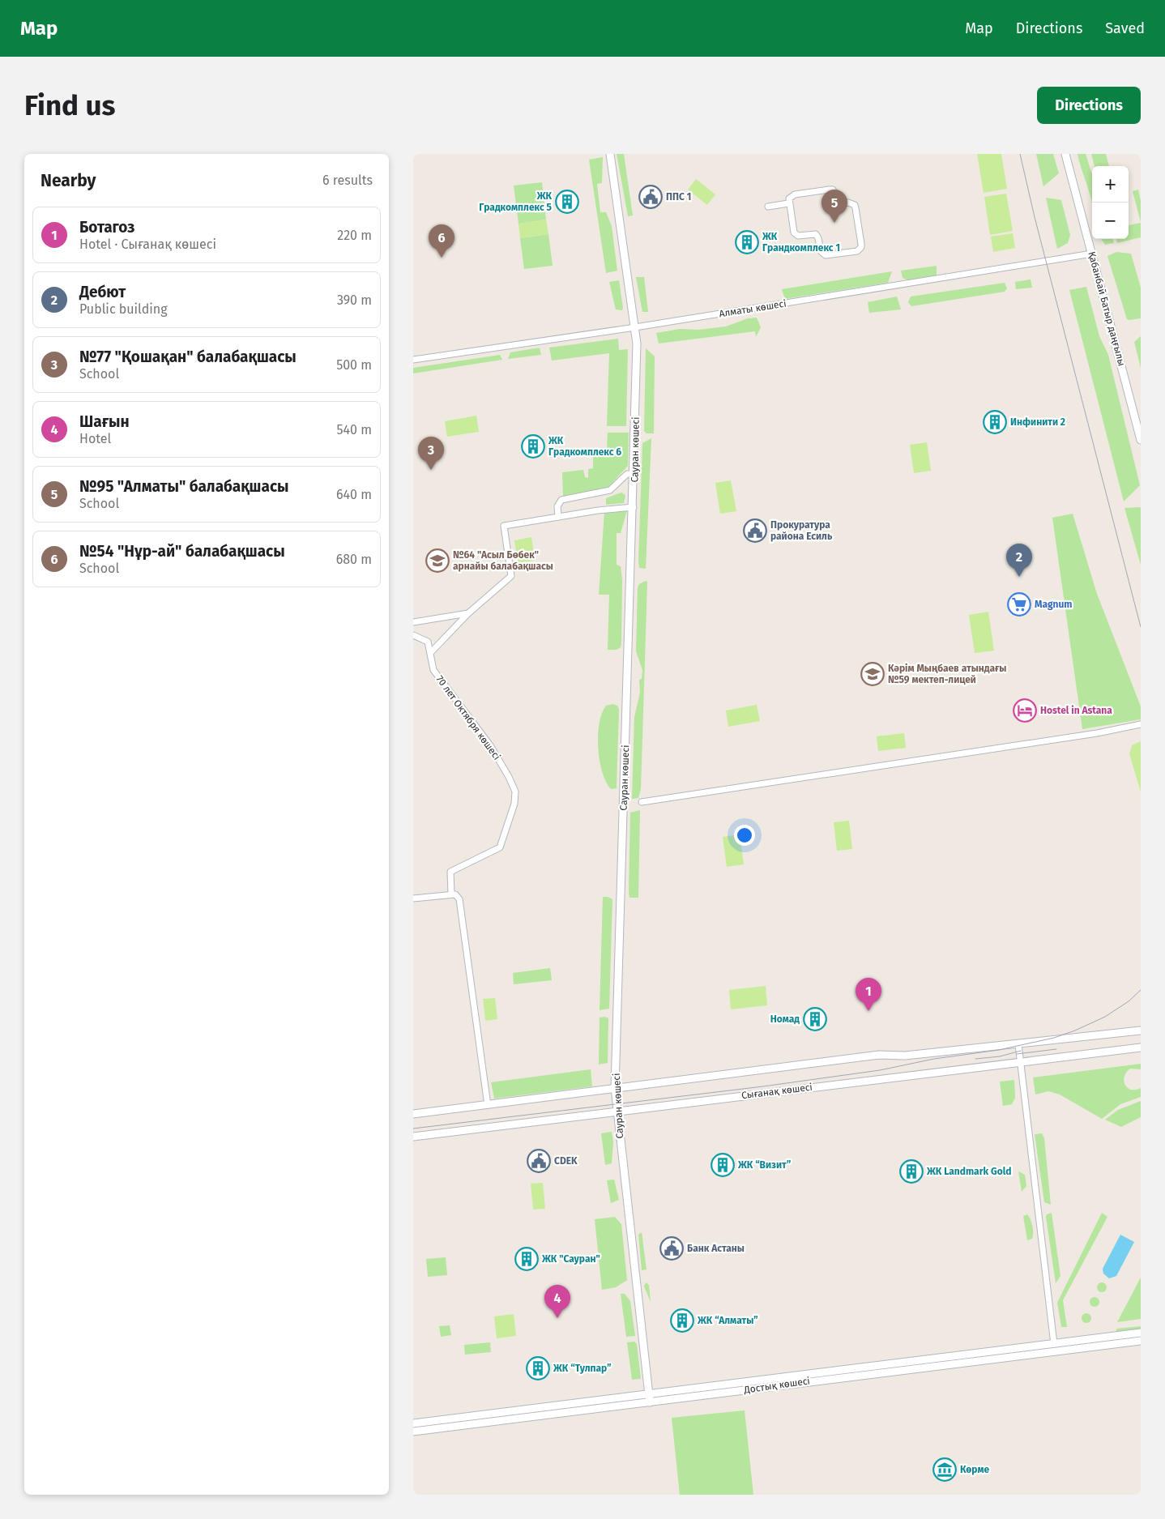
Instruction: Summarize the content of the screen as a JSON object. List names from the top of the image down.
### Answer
{
  "streets": {
    "street": [
      "Алматы көшесі",
      "Қабанбай Батыр даңғылы",
      "Сауран көшесі",
      "70 лет Октября көшесі",
      "Сығанақ көшесі",
      "Достық көшесі"
    ]
  },
  "crossings": [
    ["Алматы көшесі", "Қабанбай Батыр даңғылы"],
    ["Алматы көшесі", "Сауран көшесі"],
    ["Сауран көшесі", "Сығанақ көшесі"],
    ["Сауран көшесі", "Достық көшесі"]
  ],
  "places": {
    "public building": [
      "ППС 1",
      "Прокуратура района Есиль",
      "CDEK",
      "Банк Астаны"
    ],
    "building": [
      "ЖК Градкомплекс 5",
      "ЖК Грандкомплекс 1",
      "Инфинити 2",
      "ЖК Градкомплекс 6",
      "Номад",
      "ЖК “Визит”",
      "ЖК Landmark Gold",
      "ЖК \"Сауран\"",
      "ЖК “Алматы”",
      "ЖК “Тулпар”"
    ],
    "school or university": ["№64 \"Асыл Бөбек\" арнайы балабақшасы", "Кәрім Мыңбаев атындағы №59 мектеп-лицей"],
    "supermarket": ["Magnum"],
    "hotel": ["Hostel in Astana"],
    "museum": ["Көрме"]
  },
  "page": {
    "header": "Map",
    "nav": ["Map", "Directions", "Saved"],
    "buttons": "Directions",
    "title": "Find us",
    "heading": ["Nearby", "6 results"],
    "map_buttons": ["+", "−"],
    "pins": [
      "5",
      "6",
      "3",
      "2",
      "1",
      "4"
    ],
    "list": [
      {
        "mark": "1",
        "name": "Ботагоз",
        "note": "Hotel · Сығанақ көшесі",
        "value": "220 m"
      },
      {
        "mark": "2",
        "name": "Дебют",
        "note": "Public building",
        "value": "390 m"
      },
      {
        "mark": "3",
        "name": "№77 \"Қошақан\" балабақшасы",
        "note": "School",
        "value": "500 m"
      },
      {
        "mark": "4",
        "name": "Шағын",
        "note": "Hotel",
        "value": "540 m"
      },
      {
        "mark": "5",
        "name": "№95 \"Алматы\" балабақшасы",
        "note": "School",
        "value": "640 m"
      },
      {
        "mark": "6",
        "name": "№54 \"Нұр-ай\" балабақшасы",
        "note": "School",
        "value": "680 m"
      }
    ]
  }
}
